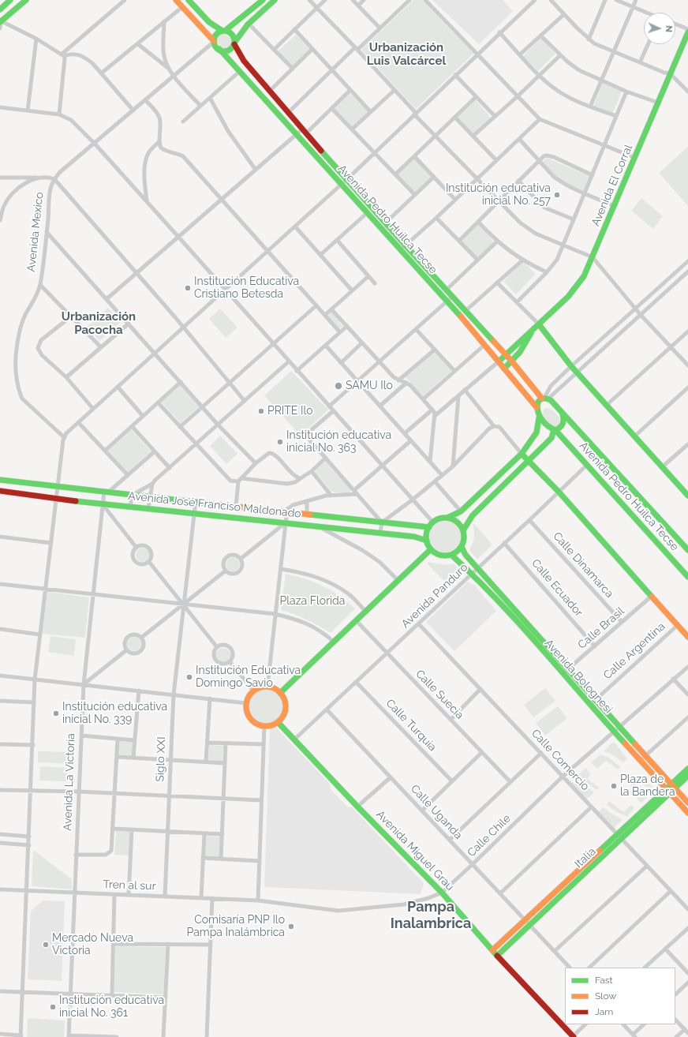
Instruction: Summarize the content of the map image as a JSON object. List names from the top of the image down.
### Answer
{
  "streets": {
    "street": [
      "Avenida El Corral",
      "Avenida Pedro Huilca Tecse",
      "Avenida Mexico",
      "Avenida José Franciso Maldonado",
      "Calle Dinamarca",
      "Calle Ecuador",
      "Avenida Panduro",
      "Calle Brasil",
      "Calle Argentina",
      "Avenida Bolognesi",
      "Calle Suecia",
      "Calle Turquia",
      "Siglo XXI",
      "Calle Comercio",
      "Avenida La Victoria",
      "Calle Uganda",
      "Calle Chile",
      "Avenida Miguel Grau",
      "Italia",
      "Tren al sur"
    ]
  },
  "crossings": [
    ["Avenida El Corral", "Avenida Pedro Huilca Tecse"],
    ["Avenida Pedro Huilca Tecse", "Avenida Mexico"],
    ["Avenida Pedro Huilca Tecse", "Avenida Panduro"],
    ["Avenida José Franciso Maldonado", "Avenida Bolognesi"],
    ["Avenida José Franciso Maldonado", "Siglo XXI"],
    ["Avenida José Franciso Maldonado", "Avenida La Victoria"],
    ["Calle Dinamarca", "Avenida Panduro"],
    ["Calle Dinamarca", "Calle Brasil"],
    ["Calle Ecuador", "Avenida Panduro"],
    ["Calle Ecuador", "Calle Brasil"],
    ["Avenida Panduro", "Avenida Bolognesi"],
    ["Avenida Panduro", "Calle Suecia"],
    ["Avenida Panduro", "Calle Turquia"],
    ["Avenida Panduro", "Calle Comercio"],
    ["Avenida Panduro", "Calle Uganda"],
    ["Avenida Panduro", "Avenida Miguel Grau"],
    ["Calle Brasil", "Avenida Bolognesi"],
    ["Calle Argentina", "Avenida Bolognesi"],
    ["Avenida Bolognesi", "Calle Chile"],
    ["Avenida Bolognesi", "Italia"],
    ["Siglo XXI", "Tren al sur"],
    ["Calle Comercio", "Calle Chile"],
    ["Calle Comercio", "Italia"],
    ["Avenida La Victoria", "Tren al sur"],
    ["Calle Uganda", "Calle Chile"],
    ["Calle Uganda", "Italia"],
    ["Calle Chile", "Avenida Miguel Grau"],
    ["Calle Chile", "Tren al sur"],
    ["Avenida Miguel Grau", "Italia"]
  ],
  "districts": ["Urbanización Luis Valcárcel", "Urbanización Pacocha", "Pampa Inalambrica"],
  "parks": ["Plaza Florida"],
  "places": [
    "Institución educativa inicial No. 257",
    "Institución Educativa Cristiano Betesda",
    "SAMU Ilo",
    "PRITE Ilo",
    "Institución educativa inicial No. 363",
    "Institución Educativa Domingo Savio",
    "Institución educativa inicial No. 339",
    "Plaza de la Bandera",
    "Comisaría PNP Ilo Pampa Inalámbrica",
    "Mercado Nueva Victoria",
    "Institución educativa inicial No. 361"
  ],
  "legend": ["Fast", "Slow", "Jam"],
  "north": "right"
}
